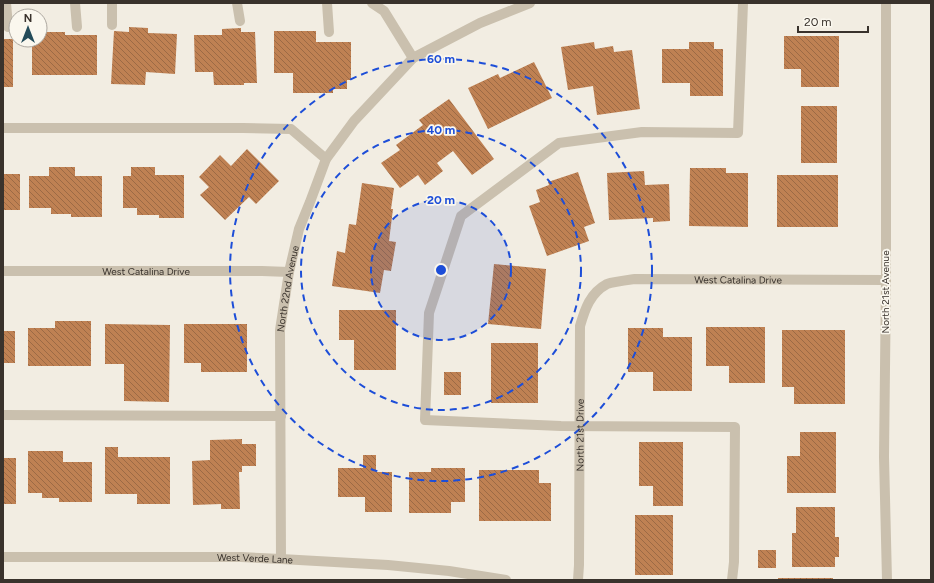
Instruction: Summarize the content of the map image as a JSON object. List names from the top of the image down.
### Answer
{
  "streets": {
    "street": [
      "West Catalina Drive",
      "North 22nd Avenue",
      "North 21st Avenue",
      "North 21st Drive",
      "West Verde Lane"
    ]
  },
  "crossings": [
    ["West Catalina Drive", "North 22nd Avenue"],
    ["West Catalina Drive", "North 21st Avenue"],
    ["West Catalina Drive", "North 21st Drive"],
    ["North 22nd Avenue", "West Verde Lane"]
  ],
  "scale_bar": "20 m",
  "north": "top",
  "rings": ["60 m", "40 m", "20 m"]
}
